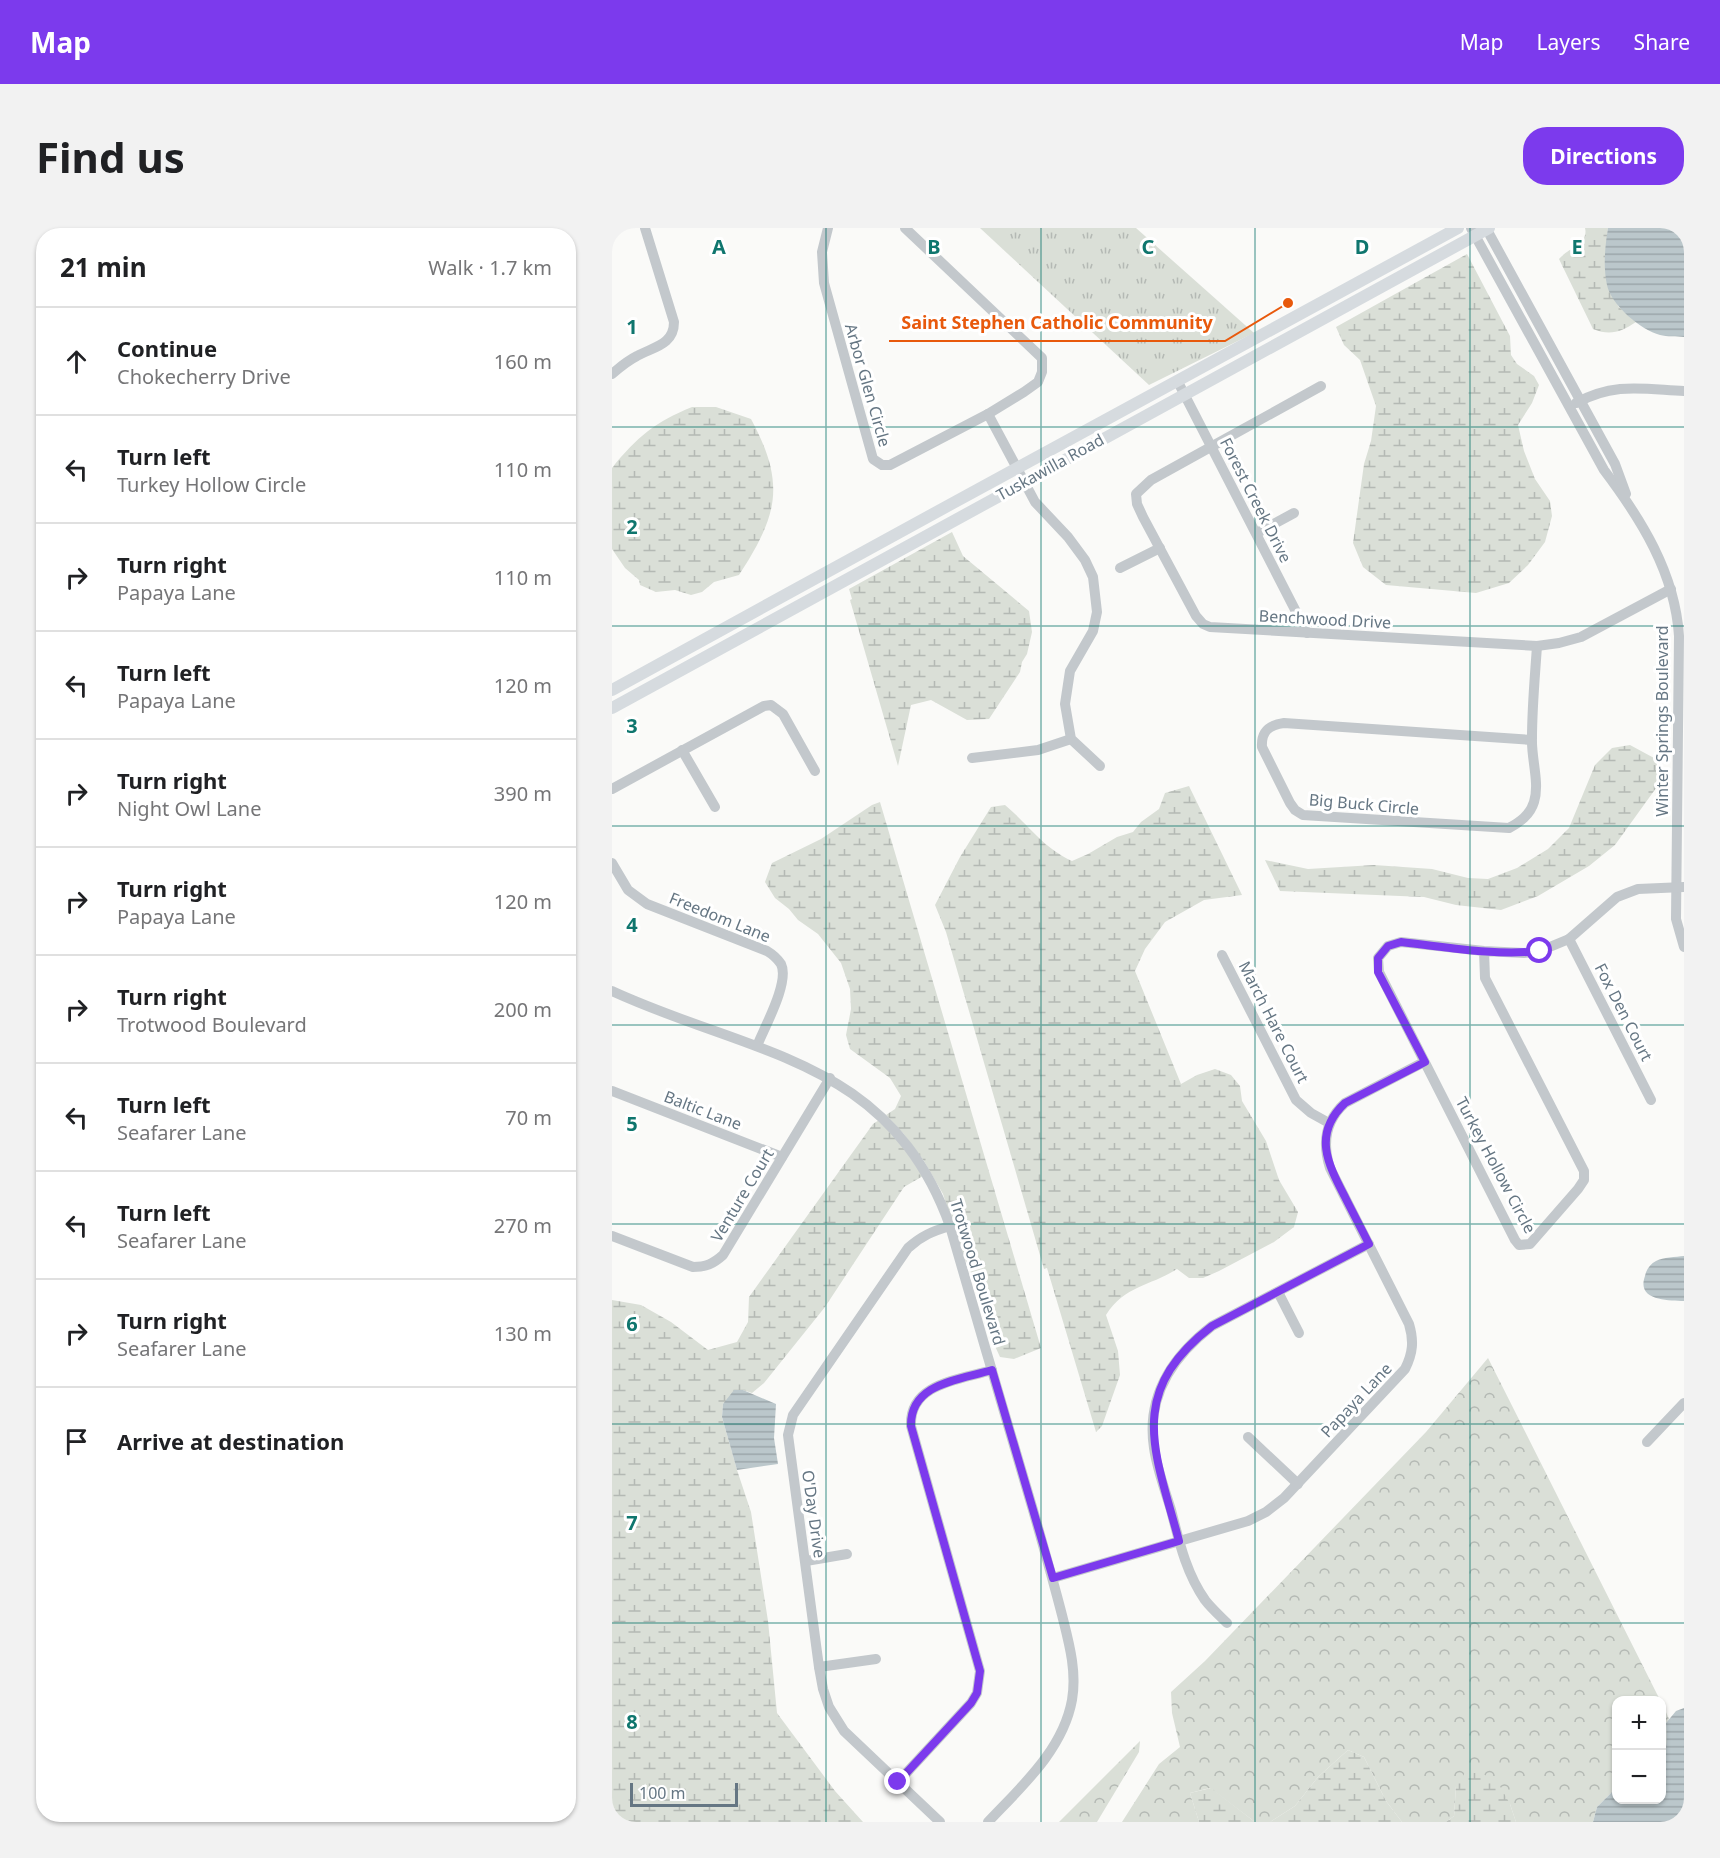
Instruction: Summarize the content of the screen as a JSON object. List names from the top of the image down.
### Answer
{
  "streets": {
    "main road": ["Tuskawilla Road"],
    "street": [
      "Arbor Glen Circle",
      "Forest Creek Drive",
      "Benchwood Drive",
      "Winter Springs Boulevard",
      "Big Buck Circle",
      "Freedom Lane",
      "Fox Den Court",
      "March Hare Court",
      "Baltic Lane",
      "Turkey Hollow Circle",
      "Venture Court",
      "Trotwood Boulevard",
      "Papaya Lane",
      "O'Day Drive"
    ]
  },
  "crossings": [
    ["Tuskawilla Road", "Forest Creek Drive"],
    ["Tuskawilla Road", "Winter Springs Boulevard"],
    ["Forest Creek Drive", "Benchwood Drive"],
    ["Benchwood Drive", "Winter Springs Boulevard"],
    ["Benchwood Drive", "Big Buck Circle"],
    ["Freedom Lane", "Trotwood Boulevard"],
    ["March Hare Court", "Papaya Lane"],
    ["Baltic Lane", "Venture Court"],
    ["Venture Court", "Trotwood Boulevard"],
    ["Trotwood Boulevard", "Papaya Lane"],
    ["Trotwood Boulevard", "O'Day Drive"]
  ],
  "places": ["Saint Stephen Catholic Community"],
  "scale_bar": "100 m",
  "page": {
    "header": "Map",
    "nav": ["Map", "Layers", "Share"],
    "buttons": "Directions",
    "title": "Find us",
    "heading": ["21 min", "Walk · 1.7 km"],
    "list": [
      ["Continue", "Chokecherry Drive", "160 m"],
      ["Turn left", "Turkey Hollow Circle", "110 m"],
      ["Turn right", "Papaya Lane", "110 m"],
      ["Turn left", "Papaya Lane", "120 m"],
      ["Turn right", "Night Owl Lane", "390 m"],
      ["Turn right", "Papaya Lane", "120 m"],
      ["Turn right", "Trotwood Boulevard", "200 m"],
      ["Turn left", "Seafarer Lane", "70 m"],
      ["Turn left", "Seafarer Lane", "270 m"],
      ["Turn right", "Seafarer Lane", "130 m"],
      "Arrive at destination"
    ],
    "map_buttons": ["+", "−"],
    "scale": "100 m"
  },
  "grid": {
    "columns": [
      "A",
      "B",
      "C",
      "D",
      "E"
    ],
    "rows": [
      "1",
      "2",
      "3",
      "4",
      "5",
      "6",
      "7",
      "8"
    ]
  }
}
